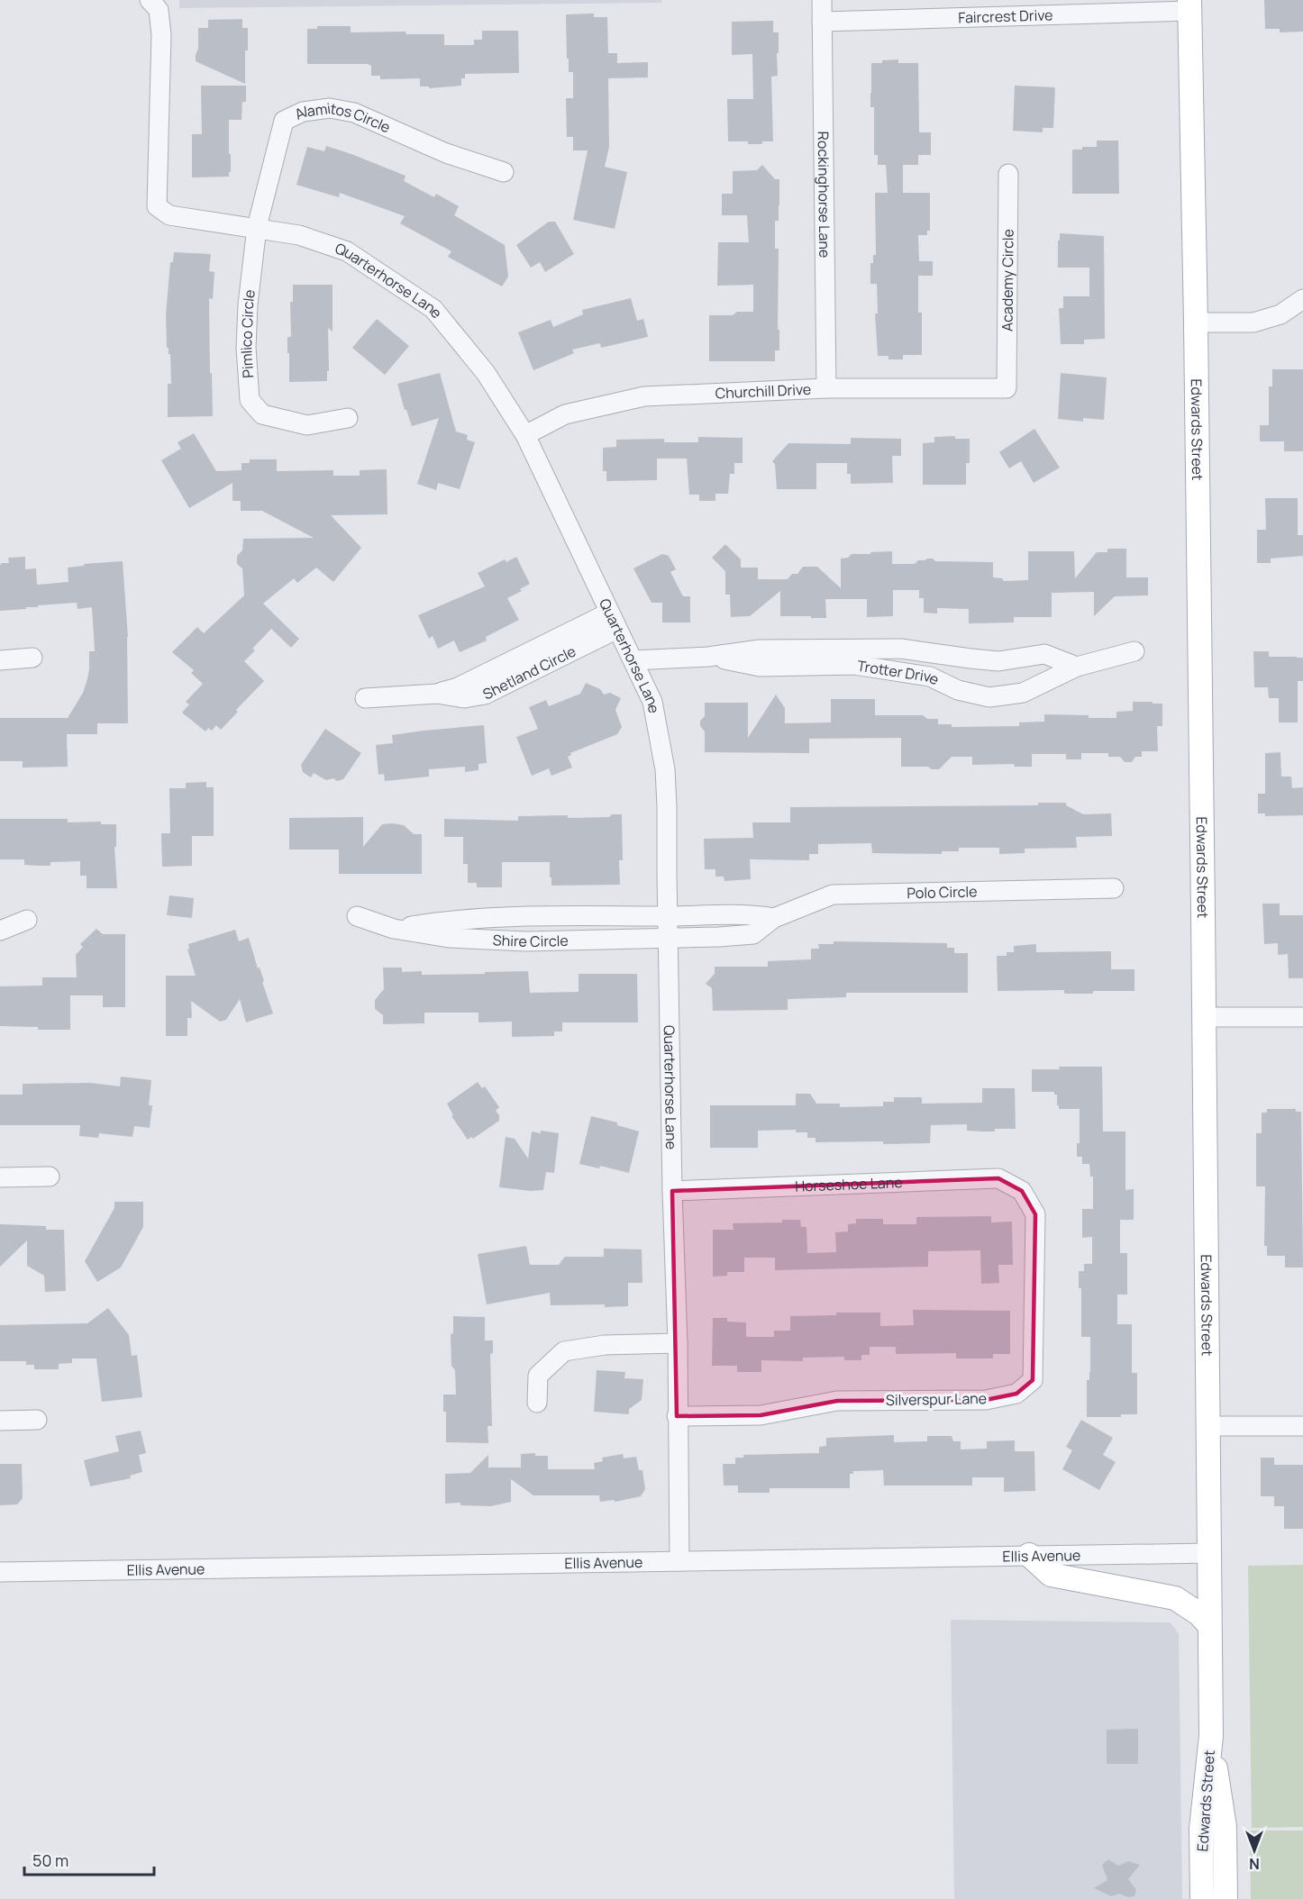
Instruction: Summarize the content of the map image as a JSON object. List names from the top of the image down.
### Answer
{
  "streets": {
    "main road": ["Edwards Street"],
    "street": [
      "Faircrest Drive",
      "Alamitos Circle",
      "Rockinghorse Lane",
      "Academy Circle",
      "Quarterhorse Lane",
      "Pimlico Circle",
      "Churchill Drive",
      "Shetland Circle",
      "Trotter Drive",
      "Polo Circle",
      "Shire Circle",
      "Horseshoe Lane",
      "Silverspur Lane",
      "Ellis Avenue"
    ]
  },
  "crossings": [
    ["Faircrest Drive", "Rockinghorse Lane"],
    ["Faircrest Drive", "Edwards Street"],
    ["Alamitos Circle", "Quarterhorse Lane"],
    ["Alamitos Circle", "Pimlico Circle"],
    ["Rockinghorse Lane", "Churchill Drive"],
    ["Academy Circle", "Churchill Drive"],
    ["Quarterhorse Lane", "Pimlico Circle"],
    ["Quarterhorse Lane", "Churchill Drive"],
    ["Quarterhorse Lane", "Shetland Circle"],
    ["Quarterhorse Lane", "Trotter Drive"],
    ["Quarterhorse Lane", "Polo Circle"],
    ["Quarterhorse Lane", "Shire Circle"],
    ["Quarterhorse Lane", "Horseshoe Lane"],
    ["Quarterhorse Lane", "Silverspur Lane"],
    ["Quarterhorse Lane", "Ellis Avenue"],
    ["Edwards Street", "Ellis Avenue"],
    ["Polo Circle", "Shire Circle"],
    ["Horseshoe Lane", "Silverspur Lane"]
  ],
  "scale_bar": "50 m",
  "north": "bottom"
}
